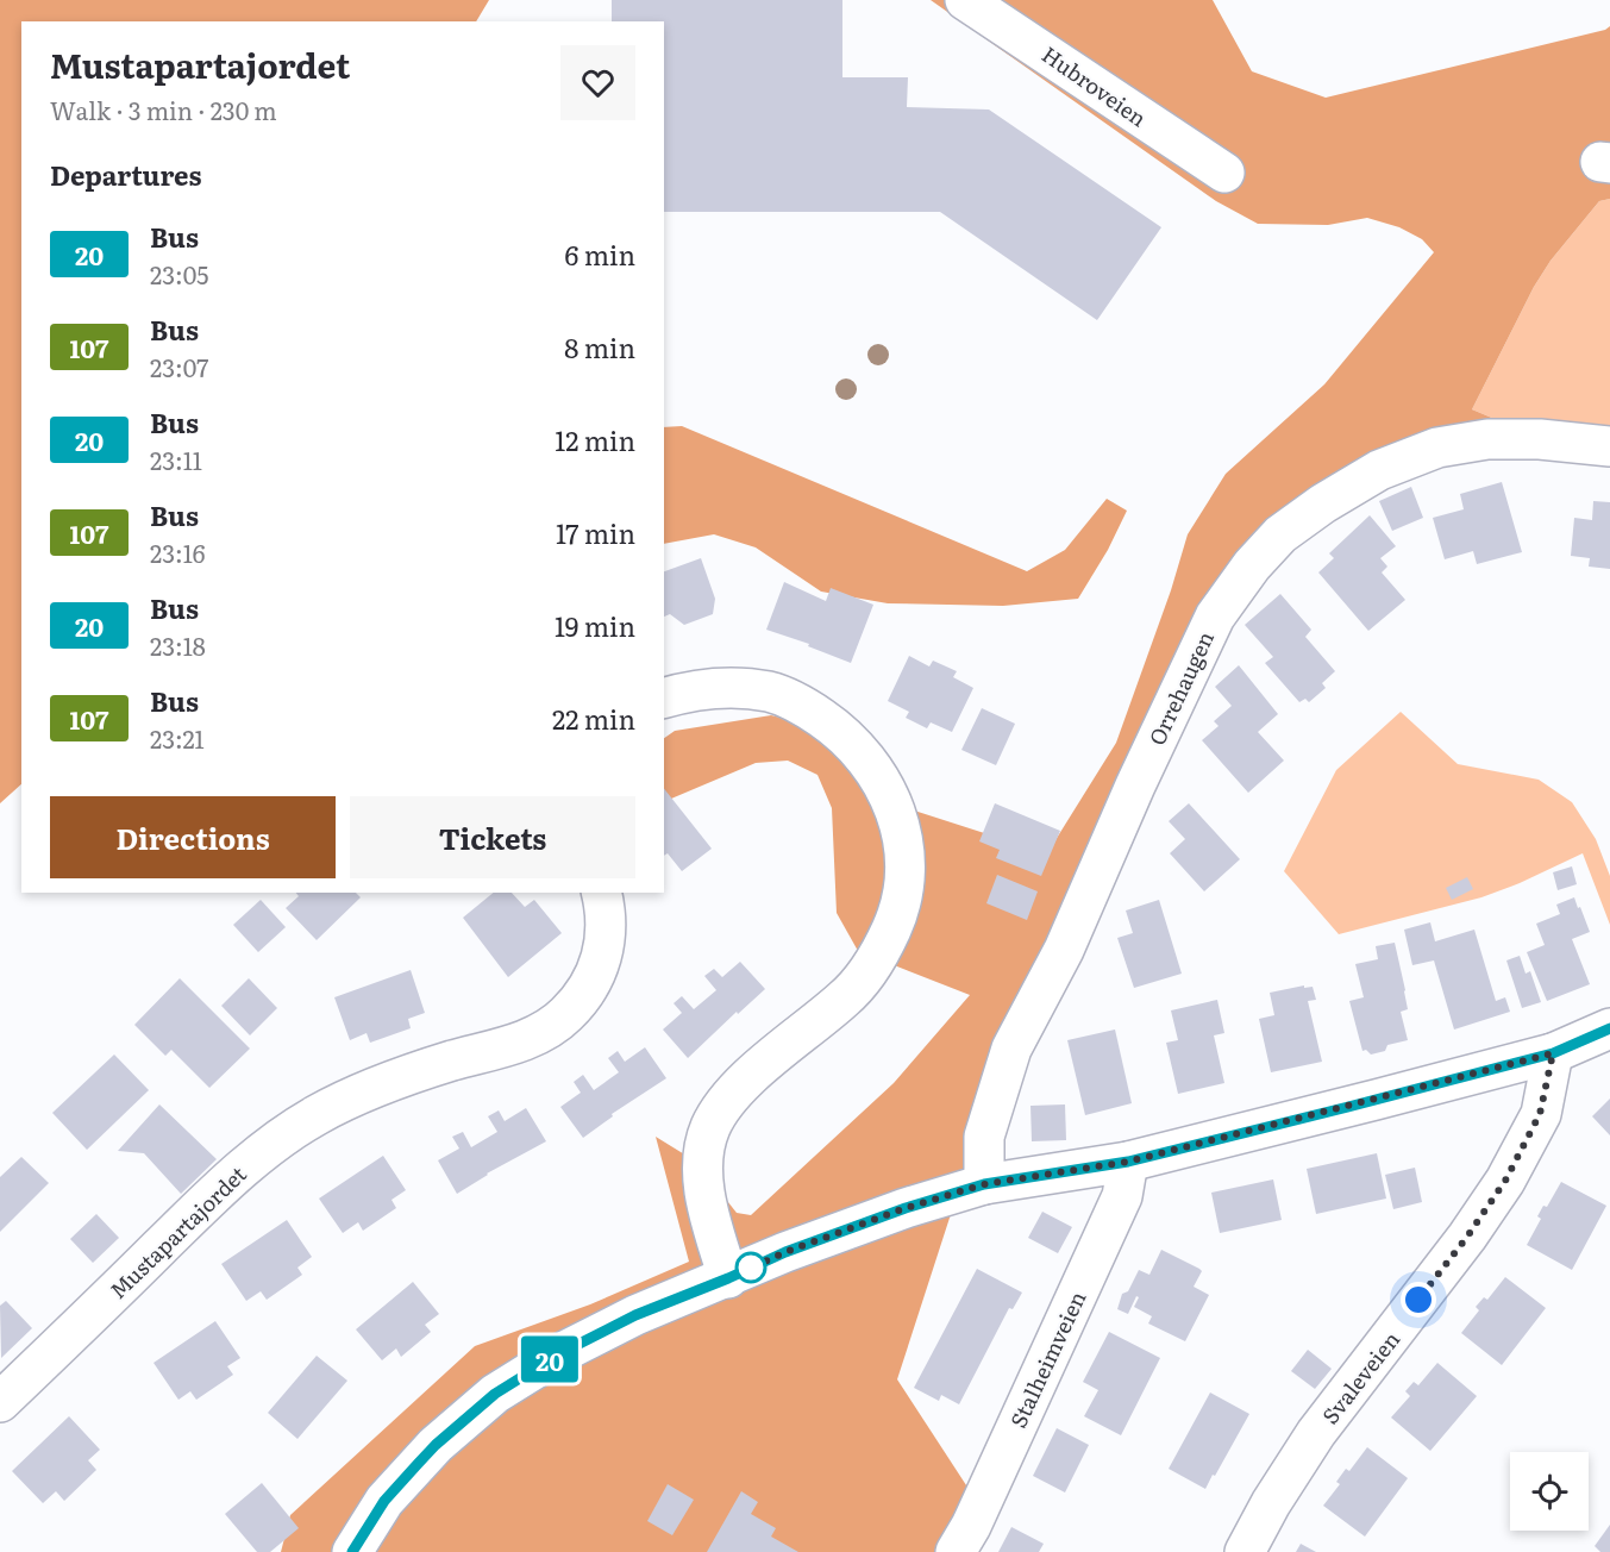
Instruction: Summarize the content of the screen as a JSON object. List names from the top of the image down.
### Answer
{
  "streets": {
    "street": [
      "Hubroveien",
      "Orrehaugen",
      "Mustapartajordet",
      "Stalheimveien",
      "Svaleveien"
    ]
  },
  "lines": ["bus line 20"],
  "page": {
    "on_map": "20",
    "heading": [
      ["Mustapartajordet", "Walk · 3 min · 230 m"],
      "Departures"
    ],
    "list": [
      {
        "mark": "20",
        "name": "Bus",
        "note": "23:05",
        "value": "6 min"
      },
      {
        "mark": "107",
        "name": "Bus",
        "note": "23:07",
        "value": "8 min"
      },
      {
        "mark": "20",
        "name": "Bus",
        "note": "23:11",
        "value": "12 min"
      },
      {
        "mark": "107",
        "name": "Bus",
        "note": "23:16",
        "value": "17 min"
      },
      {
        "mark": "20",
        "name": "Bus",
        "note": "23:18",
        "value": "19 min"
      },
      {
        "mark": "107",
        "name": "Bus",
        "note": "23:21",
        "value": "22 min"
      }
    ],
    "buttons": ["Directions", "Tickets"]
  }
}
